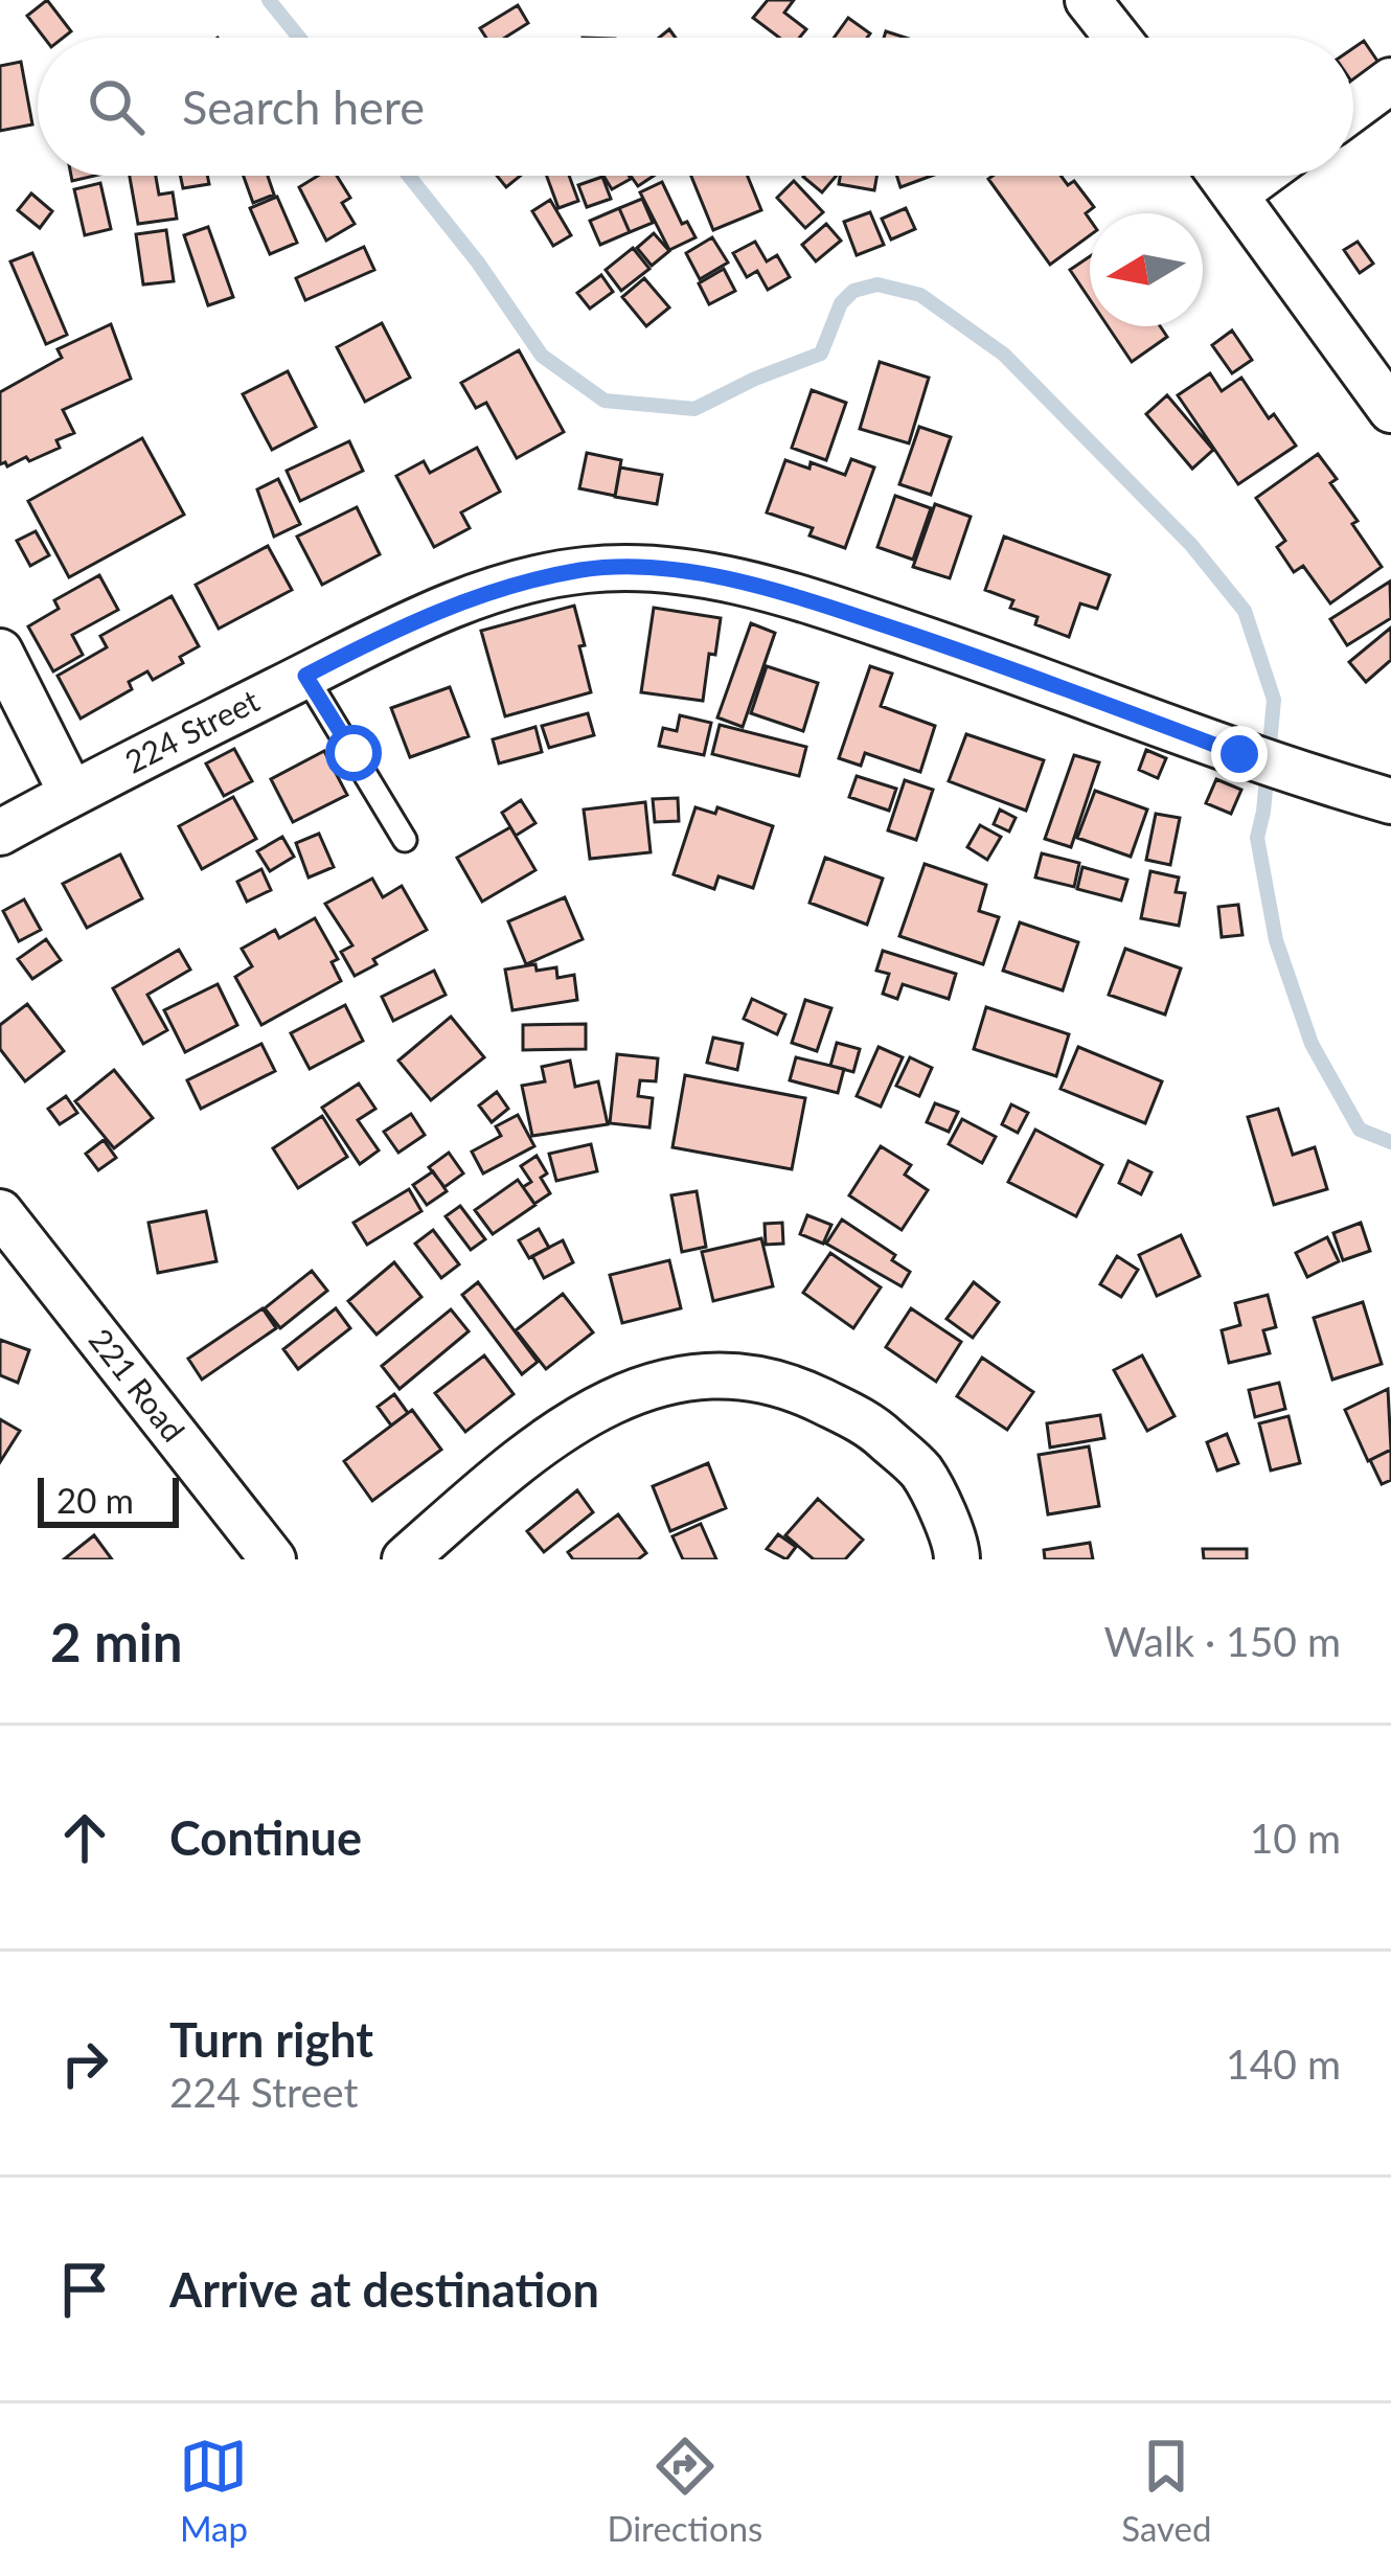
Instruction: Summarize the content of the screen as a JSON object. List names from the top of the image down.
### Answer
{
  "streets": {
    "street": ["224 Street", "221 Road"]
  },
  "scale_bar": "20 m",
  "north": "left",
  "page": {
    "search": "Search here",
    "scale": "20 m",
    "heading": ["2 min", "Walk · 150 m"],
    "list": [
      ["Continue", "10 m"],
      ["Turn right", "224 Street", "140 m"],
      "Arrive at destination"
    ],
    "nav": ["Map", "Directions", "Saved"]
  }
}
